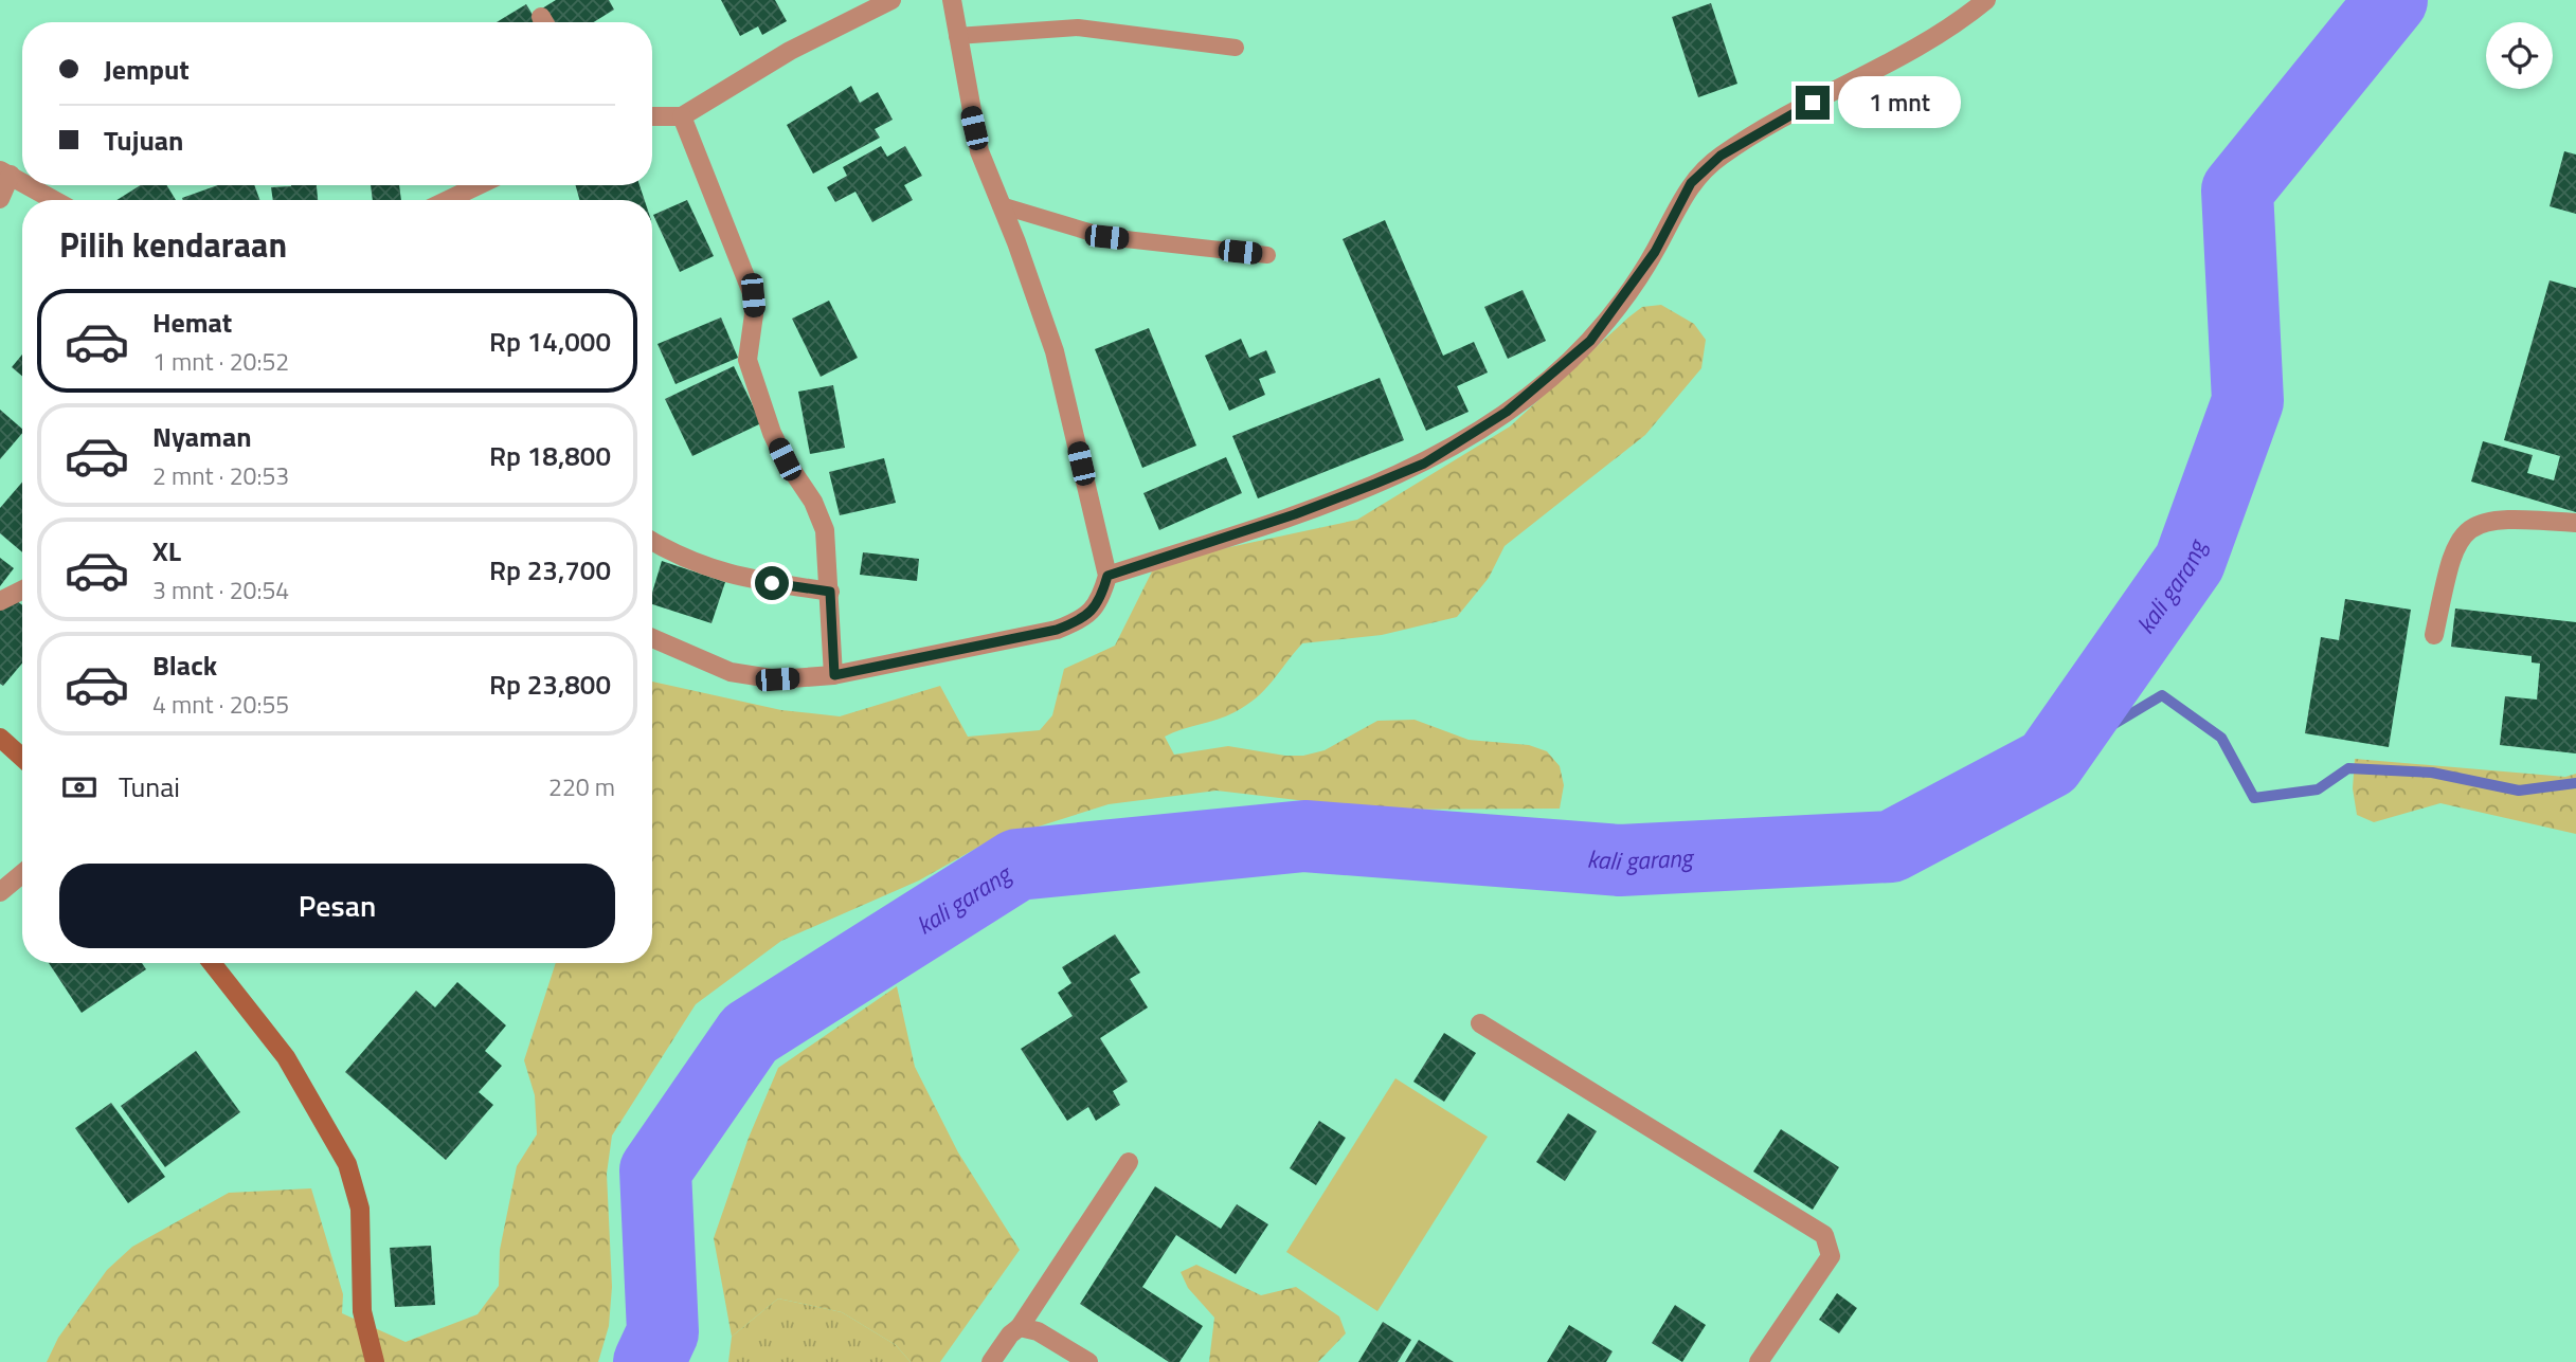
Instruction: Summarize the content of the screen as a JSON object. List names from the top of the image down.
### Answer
{
  "water": ["kali garang"],
  "page": {
    "banner": ["Jemput", "Tujuan"],
    "bubble": "1 mnt",
    "heading": "Pilih kendaraan",
    "list": [
      {
        "name": "Hemat",
        "note": "1 mnt · 20:52",
        "value": "Rp 14,000"
      },
      {
        "name": "Nyaman",
        "note": "2 mnt · 20:53",
        "value": "Rp 18,800"
      },
      {
        "name": "XL",
        "note": "3 mnt · 20:54",
        "value": "Rp 23,700"
      },
      {
        "name": "Black",
        "note": "4 mnt · 20:55",
        "value": "Rp 23,800"
      }
    ],
    "pay": ["Tunai", "220 m"],
    "buttons": "Pesan"
  }
}
